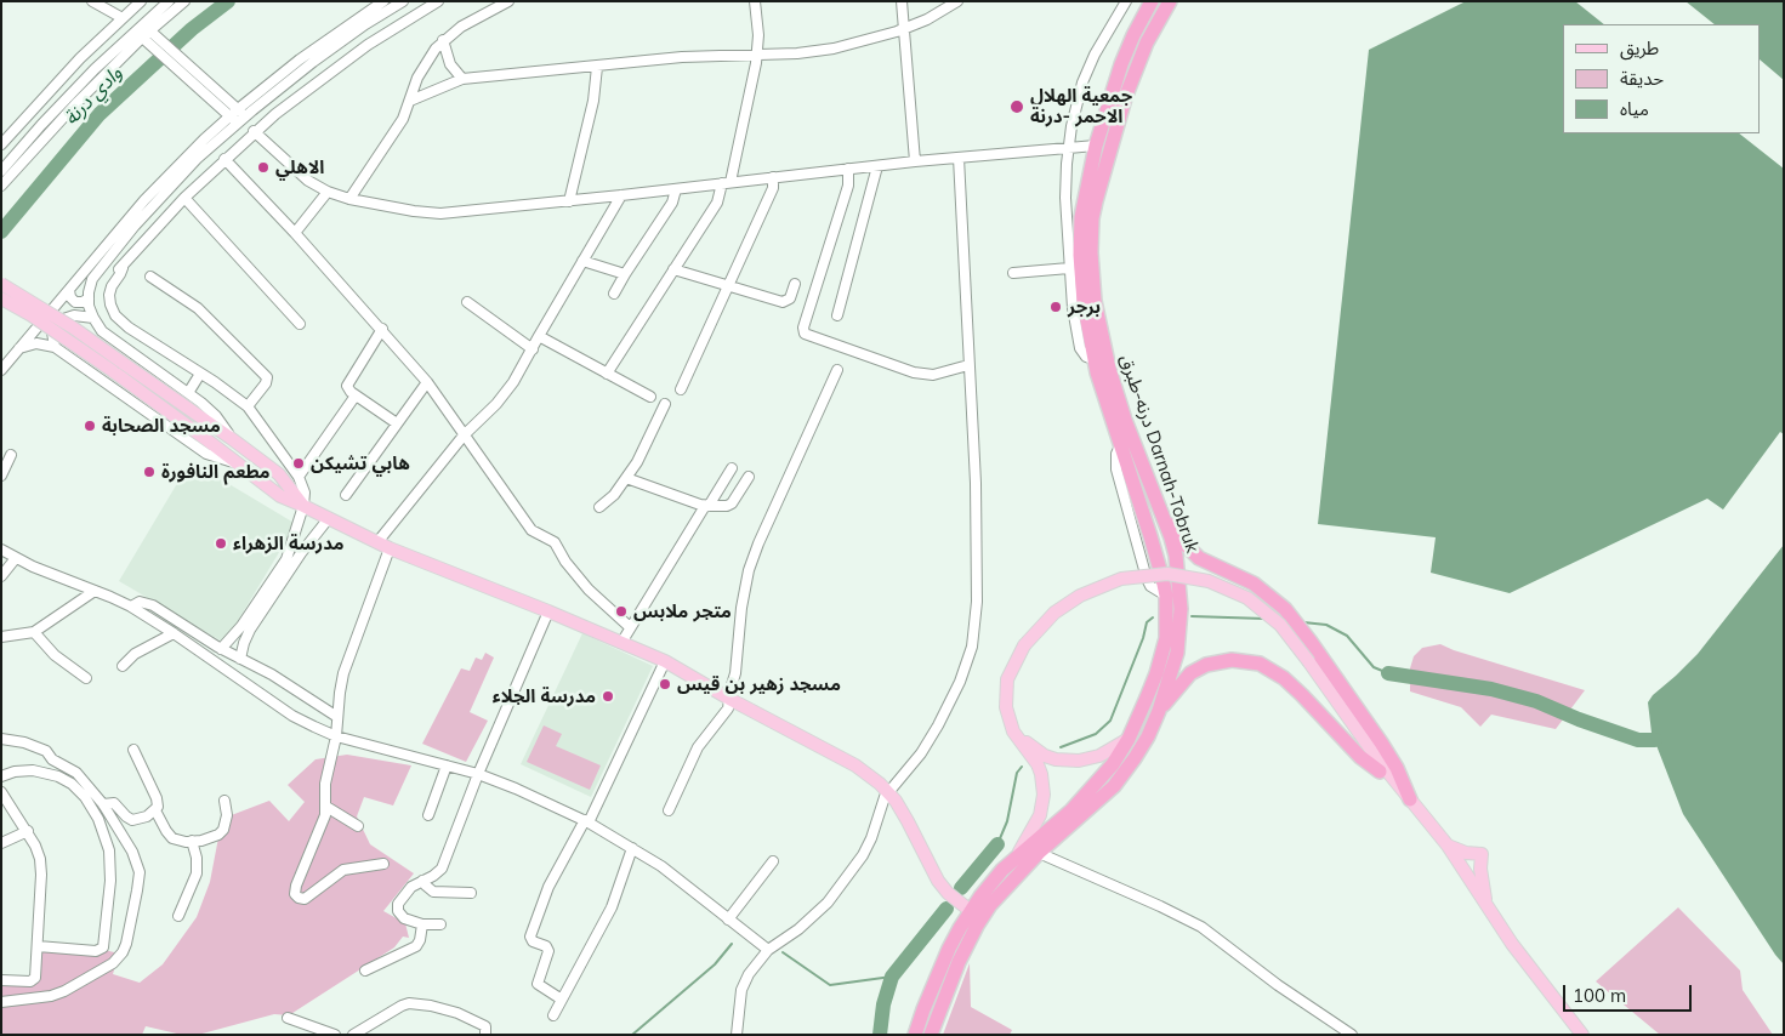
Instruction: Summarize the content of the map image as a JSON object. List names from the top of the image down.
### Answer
{
  "streets": {
    "highway": ["درنه-طبرق Darnah-Tobruk"]
  },
  "water": ["وادي درنة"],
  "places": [
    "جمعية الهلال الاحمر -درنة",
    "الاهلي",
    "برجر",
    "مسجد الصحابة",
    "هابي تشيكن",
    "مطعم النافورة",
    "مدرسة الزهراء",
    "متجر ملابس",
    "مسجد زهير بن قيس",
    "مدرسة الجلاء"
  ],
  "legend": ["طريق", "حديقة", "مياه"],
  "scale_bar": "100 m"
}
